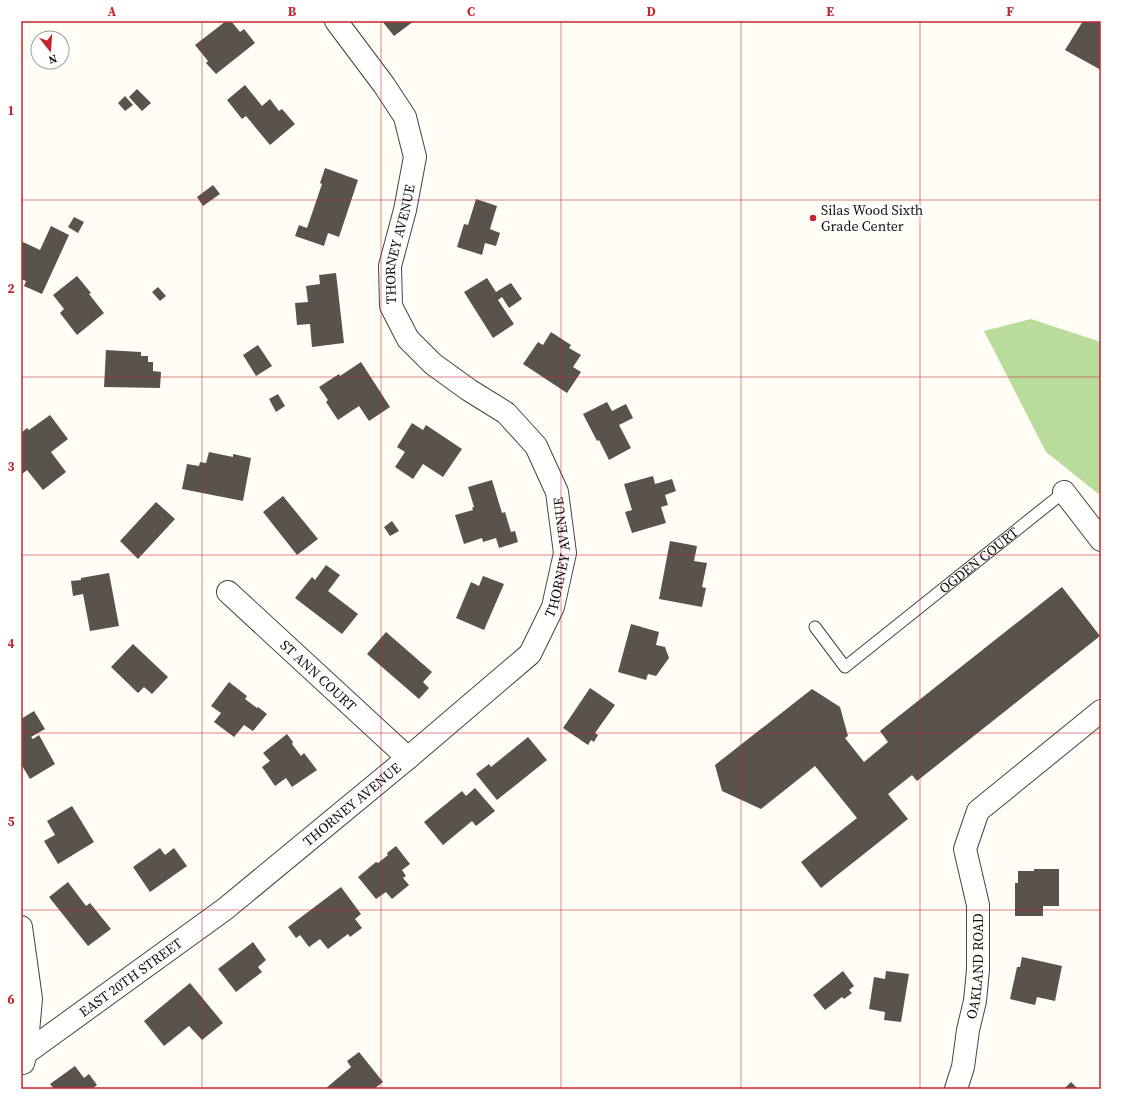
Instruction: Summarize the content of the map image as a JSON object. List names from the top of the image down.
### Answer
{
  "streets": {
    "street": [
      "THORNEY AVENUE",
      "OGDEN COURT",
      "ST ANN COURT",
      "OAKLAND ROAD",
      "EAST 20TH STREET"
    ]
  },
  "crossings": [
    ["THORNEY AVENUE", "ST ANN COURT"],
    ["THORNEY AVENUE", "EAST 20TH STREET"]
  ],
  "places": ["Silas Wood Sixth Grade Center"],
  "north": "bottom",
  "grid": {
    "columns": [
      "A",
      "B",
      "C",
      "D",
      "E",
      "F"
    ],
    "rows": [
      "1",
      "2",
      "3",
      "4",
      "5",
      "6"
    ]
  }
}
